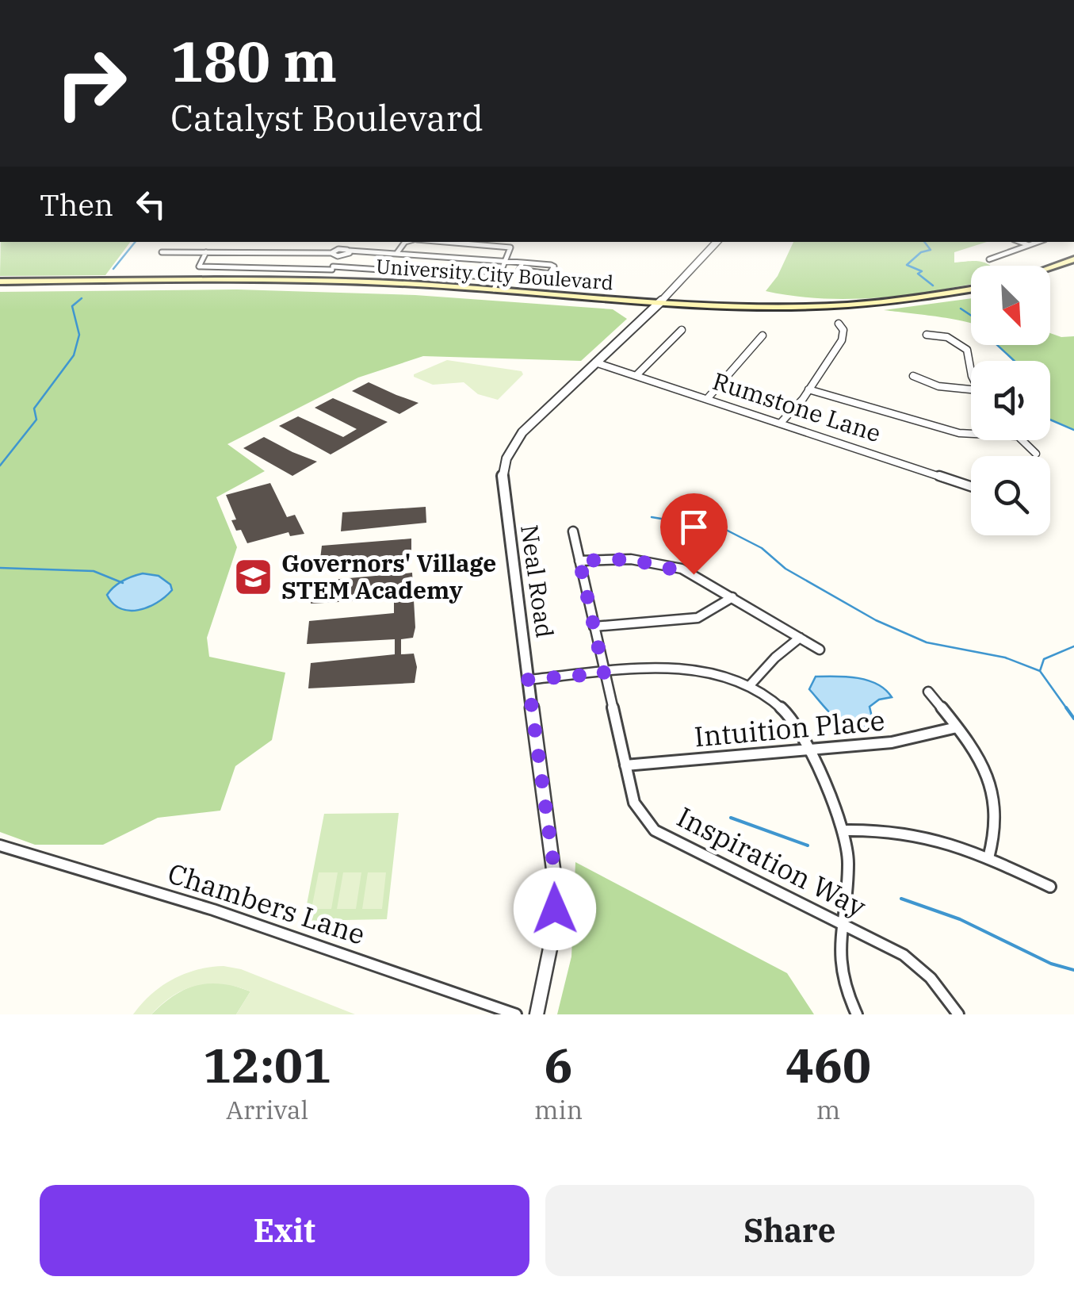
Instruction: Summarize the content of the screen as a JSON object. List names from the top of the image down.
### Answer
{
  "streets": {
    "main road": ["University City Boulevard"],
    "street": [
      "Rumstone Lane",
      "Neal Road",
      "Intuition Place",
      "Inspiration Way",
      "Chambers Lane"
    ]
  },
  "crossings": [
    ["University City Boulevard", "Neal Road"],
    ["Rumstone Lane", "Neal Road"],
    ["Intuition Place", "Inspiration Way"]
  ],
  "places": {
    "school or university": ["Governors' Village STEM Academy"]
  },
  "north": "bottom right",
  "page": {
    "turn": ["180 m", "Catalyst Boulevard"],
    "then": "Then",
    "eta": [
      "12:01",
      "Arrival",
      "6",
      "min",
      "460",
      "m"
    ],
    "buttons": ["Exit", "Share"]
  }
}
